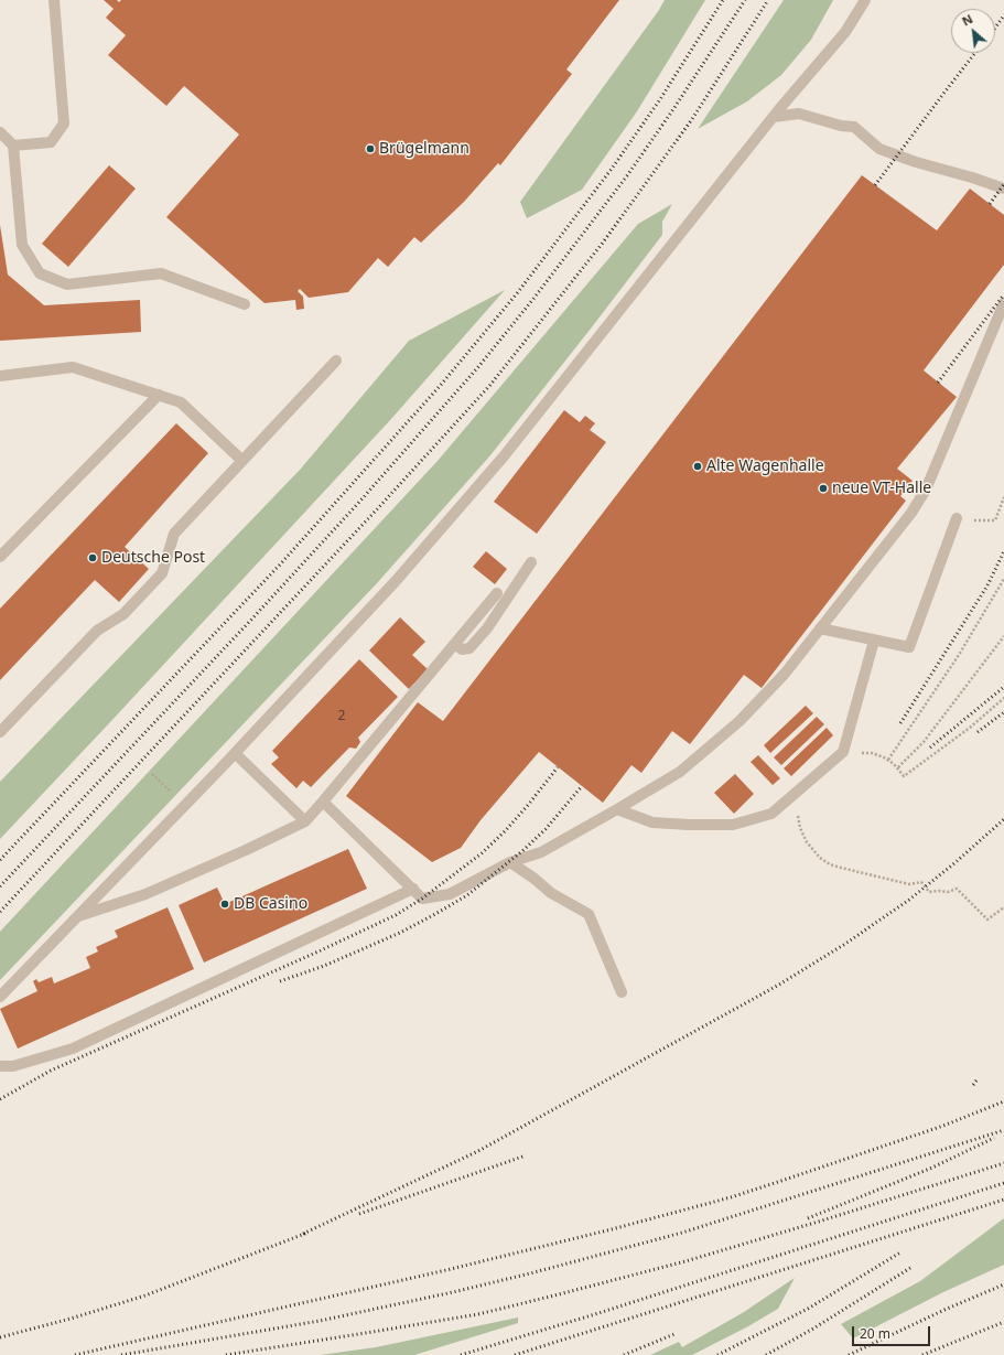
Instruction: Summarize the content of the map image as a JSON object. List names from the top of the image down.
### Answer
{
  "places": [
    "Brügelmann",
    "Alte Wagenhalle",
    "neue VT-Halle",
    "Deutsche Post",
    "DB Casino"
  ],
  "house_numbers": ["2"],
  "scale_bar": "20 m",
  "north": "top left"
}
